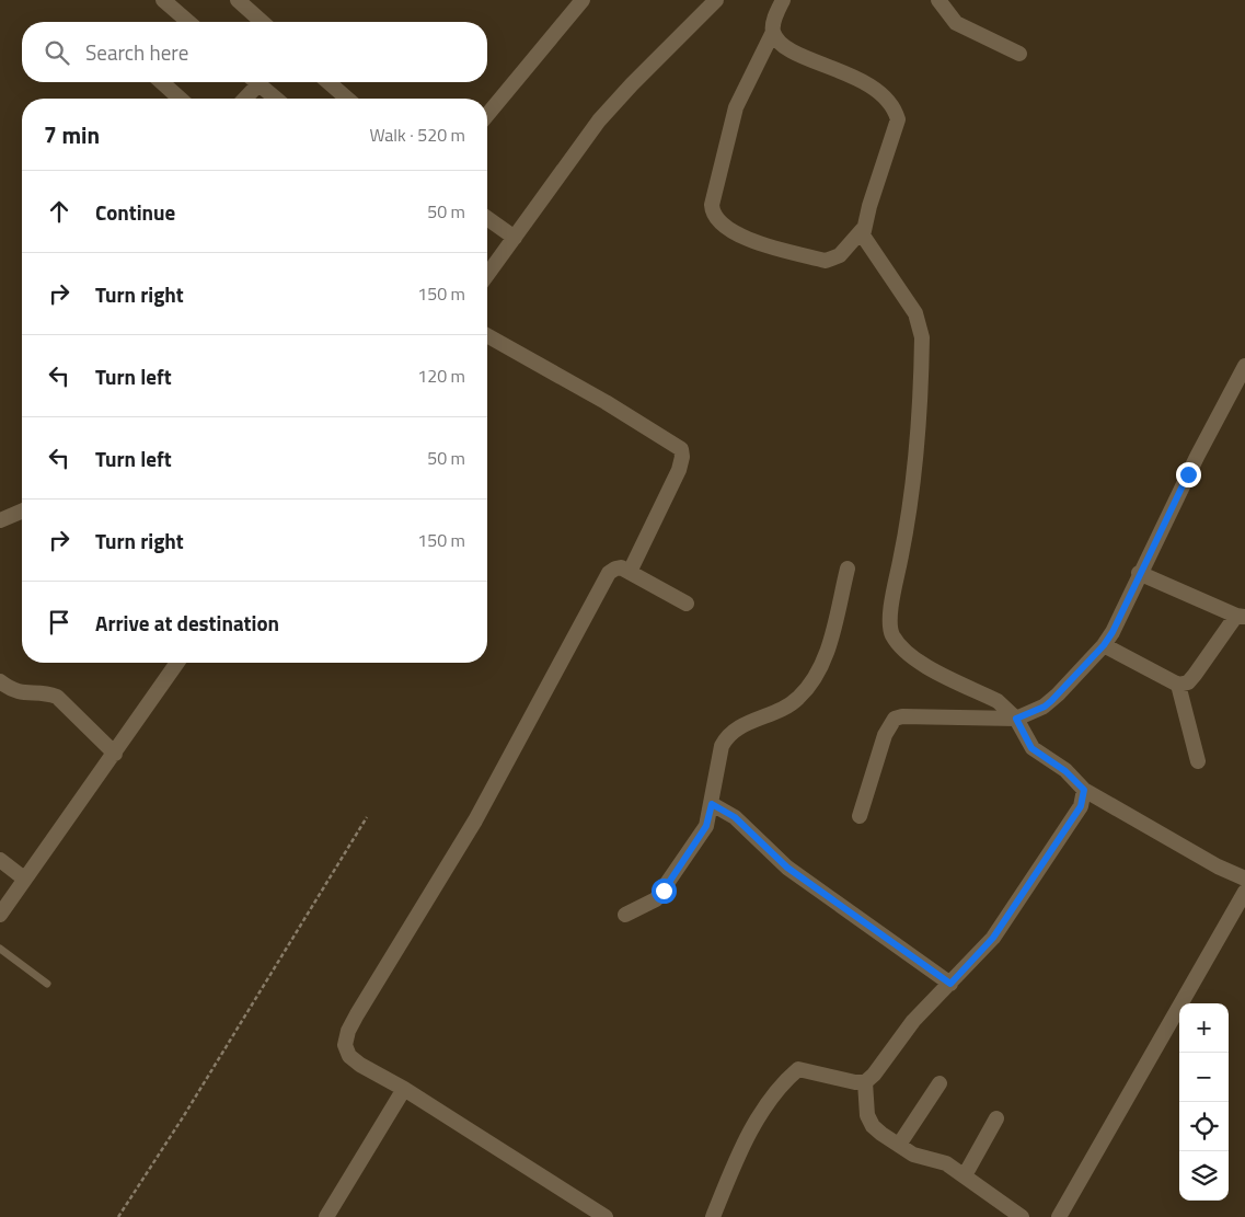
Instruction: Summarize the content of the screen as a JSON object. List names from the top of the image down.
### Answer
{
  "page": {
    "search": "Search here",
    "heading": ["7 min", "Walk · 520 m"],
    "list": [
      ["Continue", "50 m"],
      ["Turn right", "150 m"],
      ["Turn left", "120 m"],
      ["Turn left", "50 m"],
      ["Turn right", "150 m"],
      "Arrive at destination"
    ],
    "map_buttons": ["+", "−"]
  }
}
